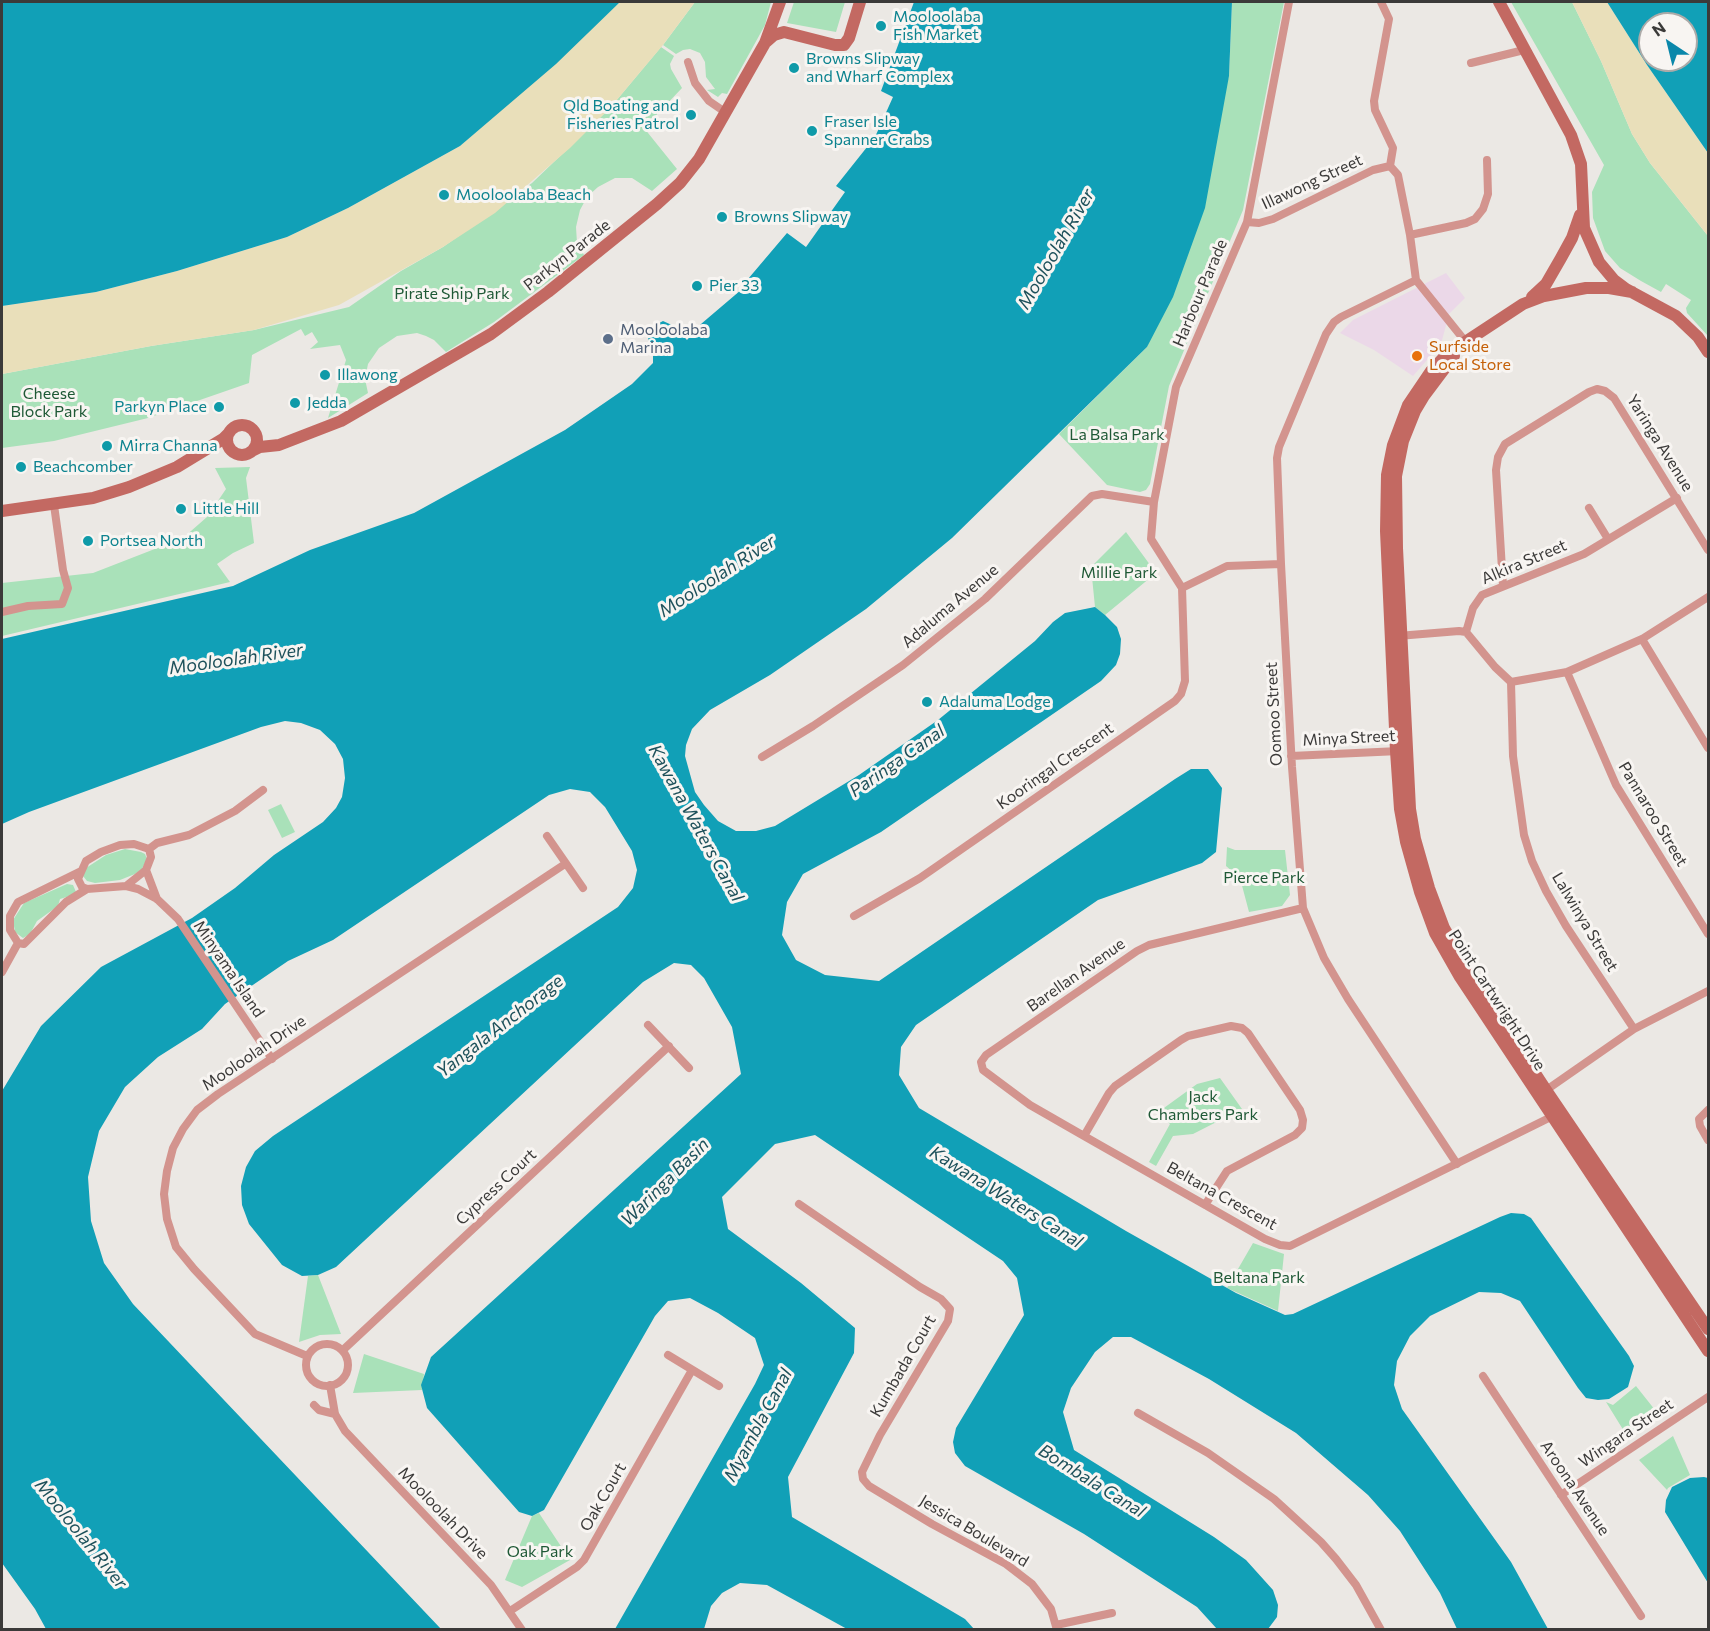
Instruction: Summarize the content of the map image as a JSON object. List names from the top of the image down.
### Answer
{
  "streets": {
    "street": [
      "Illawong Street",
      "Parkyn Parade",
      "Harbour Parade",
      "Yaringa Avenue",
      "Alkira Street",
      "Adaluma Avenue",
      "Oomoo Street",
      "Minya Street",
      "Kooringal Crescent",
      "Pannaroo Street",
      "Lalwinya Street",
      "Minyama Island",
      "Barellan Avenue",
      "Point Cartwright Drive",
      "Mooloolah Drive",
      "Cypress Court",
      "Beltana Crescent",
      "Kumbada Court",
      "Wingara Street",
      "Aroona Avenue",
      "Oak Court",
      "Jessica Boulevard"
    ]
  },
  "crossings": [
    ["Illawong Street", "Harbour Parade"],
    ["Harbour Parade", "Adaluma Avenue"],
    ["Harbour Parade", "Kooringal Crescent"],
    ["Yaringa Avenue", "Alkira Street"],
    ["Oomoo Street", "Minya Street"],
    ["Oomoo Street", "Barellan Avenue"],
    ["Oomoo Street", "Beltana Crescent"],
    ["Minya Street", "Point Cartwright Drive"],
    ["Minyama Island", "Mooloolah Drive"],
    ["Barellan Avenue", "Beltana Crescent"],
    ["Point Cartwright Drive", "Beltana Crescent"],
    ["Mooloolah Drive", "Cypress Court"],
    ["Mooloolah Drive", "Oak Court"],
    ["Kumbada Court", "Jessica Boulevard"],
    ["Wingara Street", "Aroona Avenue"]
  ],
  "water": [
    "Mooloolah River",
    "Paringa Canal",
    "Kawana Waters Canal",
    "Yangala Anchorage",
    "Waringa Basin",
    "Myambla Canal",
    "Bombala Canal"
  ],
  "parks": [
    "Pirate Ship Park",
    "Cheese Block Park",
    "La Balsa Park",
    "Millie Park",
    "Pierce Park",
    "Jack Chambers Park",
    "Beltana Park",
    "Oak Park"
  ],
  "places": [
    "Mooloolaba Fish Market",
    "Browns Slipway and Wharf Complex",
    "Qld Boating and Fisheries Patrol",
    "Fraser Isle Spanner Crabs",
    "Mooloolaba Beach",
    "Browns Slipway",
    "Pier 33",
    "Mooloolaba Marina",
    "Surfside Local Store",
    "Illawong",
    "Jedda",
    "Parkyn Place",
    "Mirra Channa",
    "Beachcomber",
    "Little Hill",
    "Portsea North",
    "Adaluma Lodge"
  ],
  "north": "top left"
}
